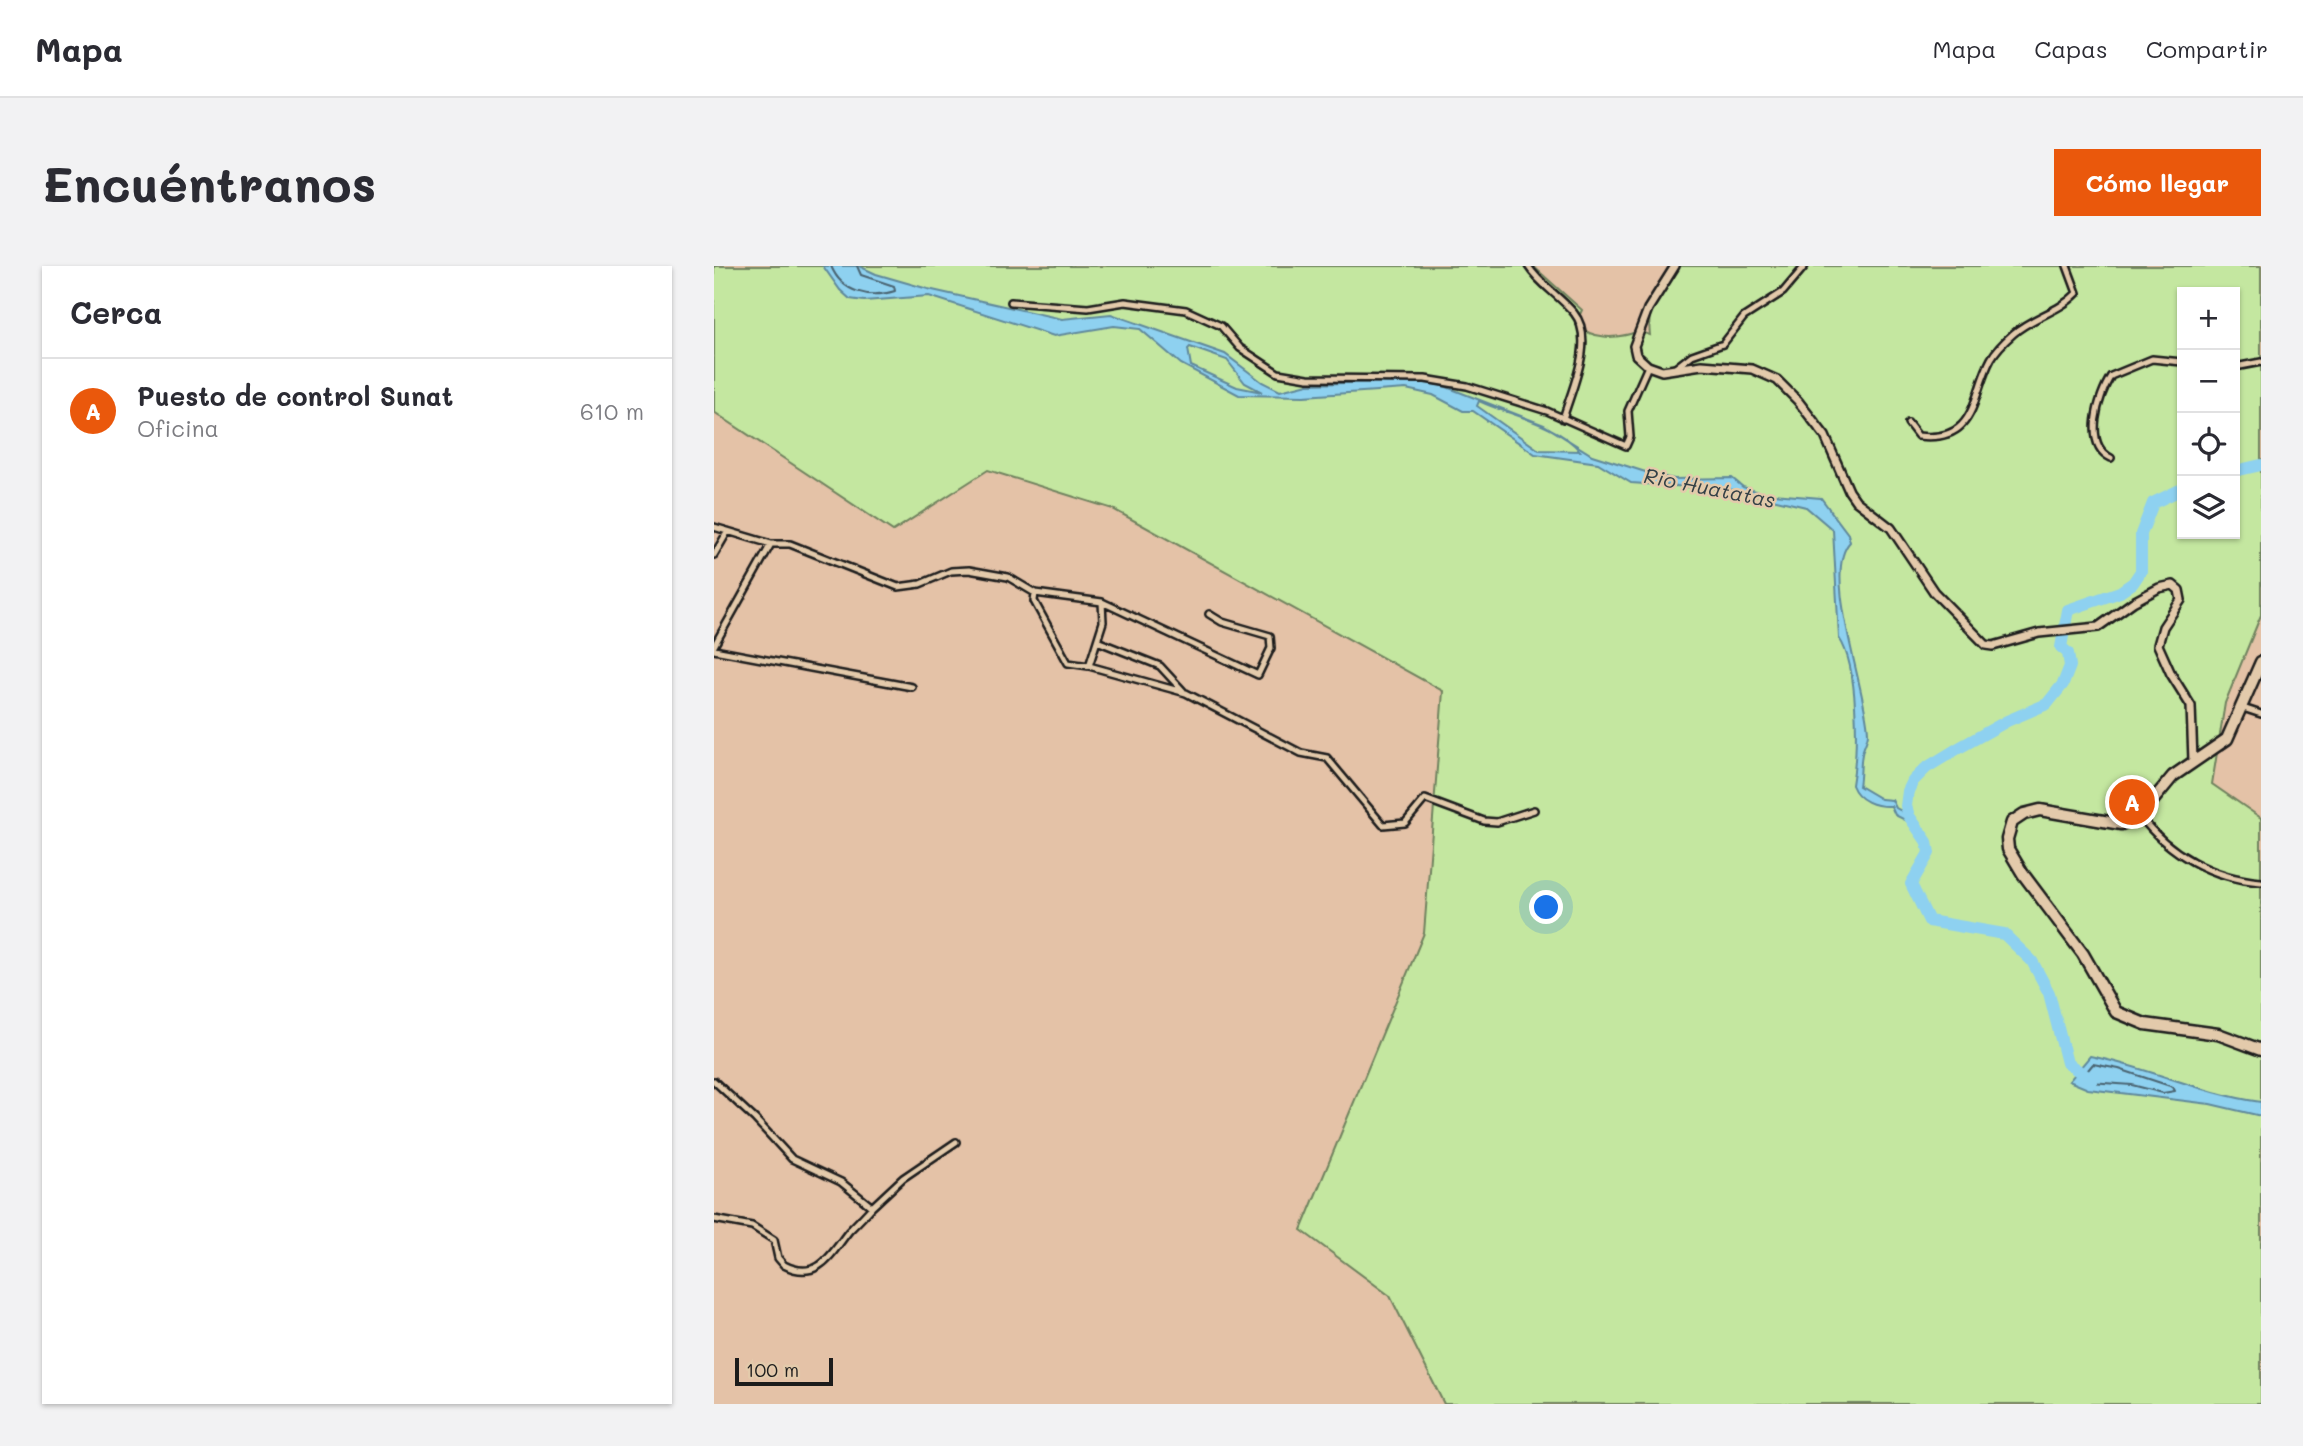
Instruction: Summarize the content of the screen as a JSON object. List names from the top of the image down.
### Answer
{
  "water": ["Rio Huatatas"],
  "scale_bar": "100 m",
  "page": {
    "header": "Mapa",
    "nav": ["Mapa", "Capas", "Compartir"],
    "buttons": "Cómo llegar",
    "title": "Encuéntranos",
    "heading": "Cerca",
    "map_buttons": ["+", "−"],
    "list": [
      {
        "mark": "A",
        "name": "Puesto de control Sunat",
        "note": "Oficina",
        "value": "610 m"
      }
    ],
    "pins": "A",
    "scale": "100 m"
  }
}
